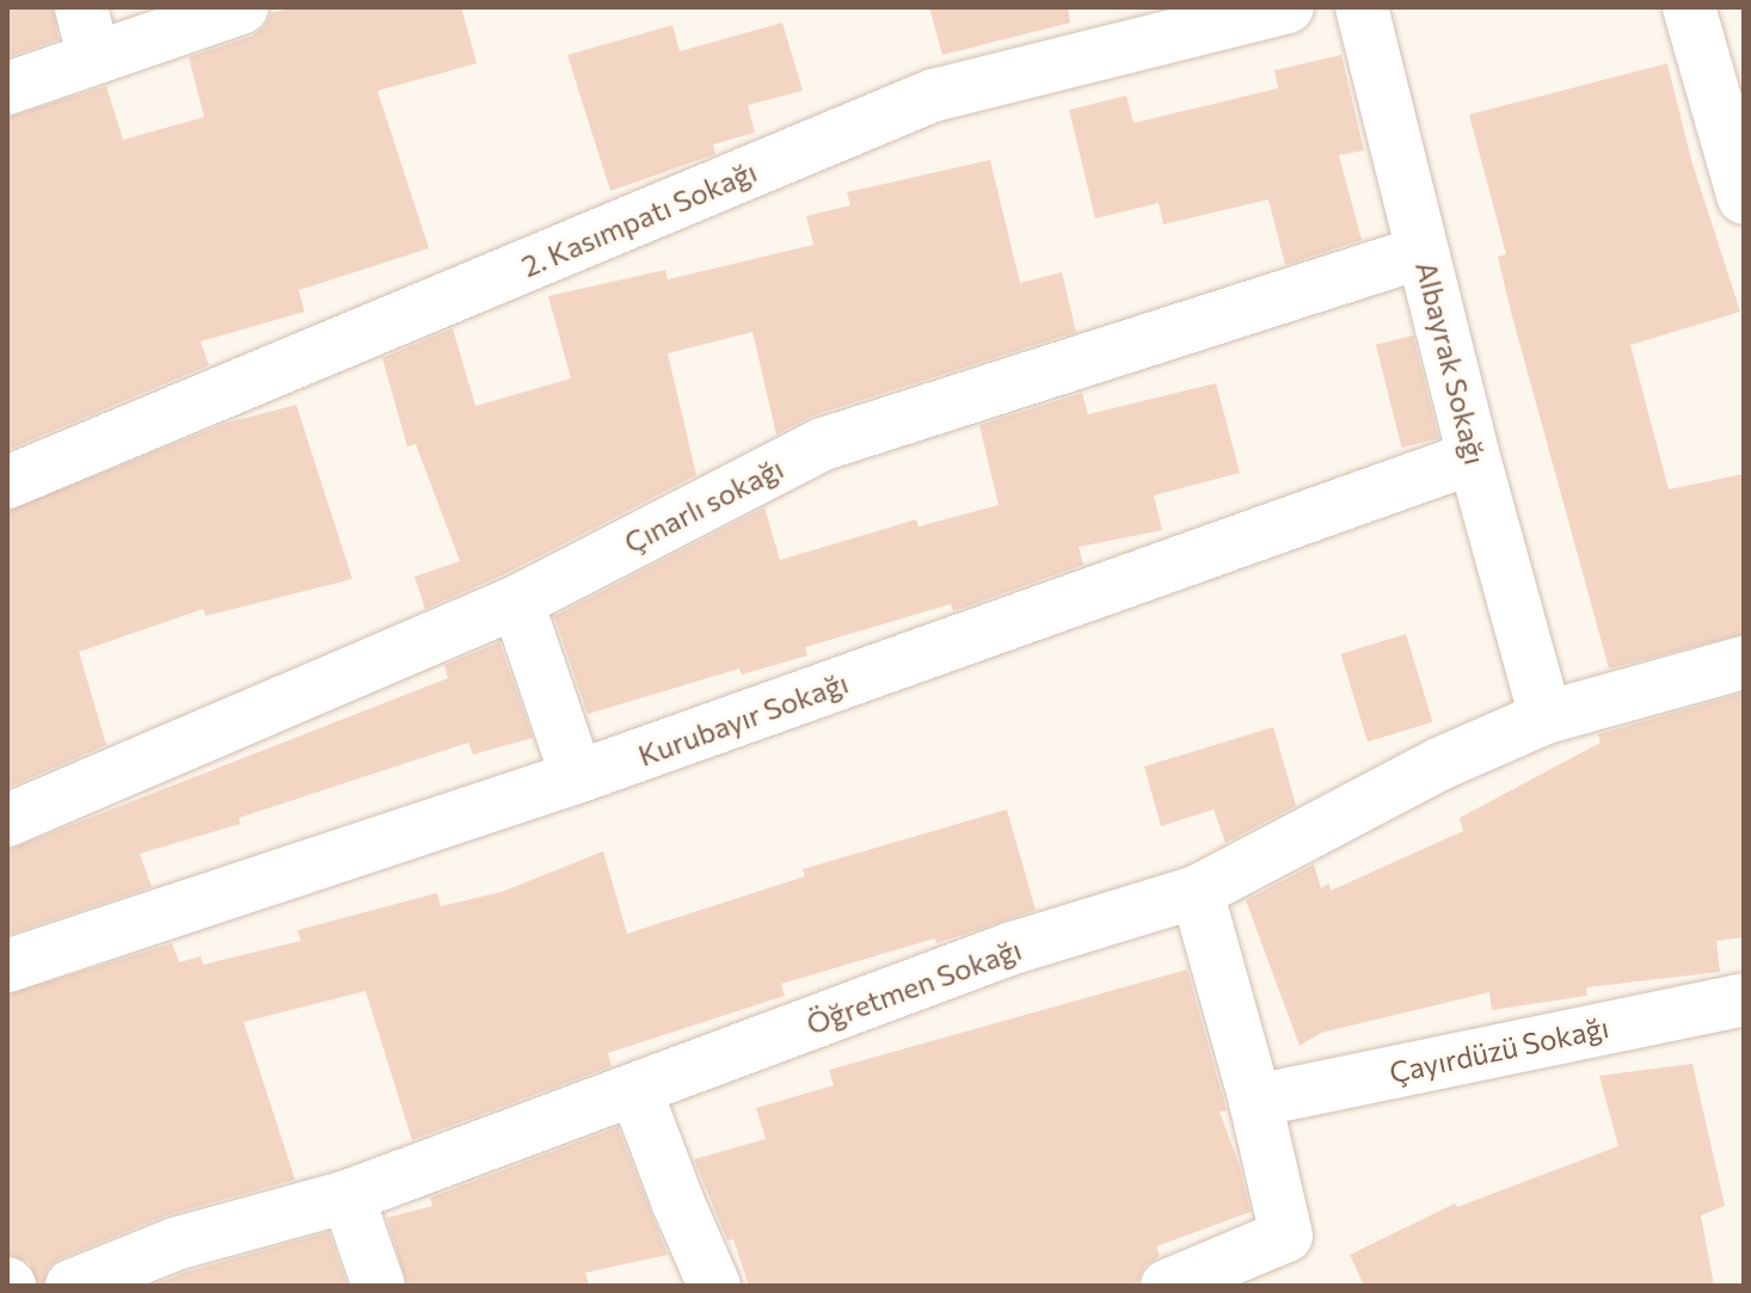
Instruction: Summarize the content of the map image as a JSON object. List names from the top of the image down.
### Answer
{
  "streets": {
    "street": [
      "2. Kasımpatı Sokağı",
      "Albayrak Sokağı",
      "Çınarlı sokağı",
      "Kurubayır Sokağı",
      "Öğretmen Sokağı",
      "Çayırdüzü Sokağı"
    ]
  },
  "crossings": [
    ["Albayrak Sokağı", "Çınarlı sokağı"],
    ["Albayrak Sokağı", "Kurubayır Sokağı"],
    ["Albayrak Sokağı", "Öğretmen Sokağı"]
  ]
}
